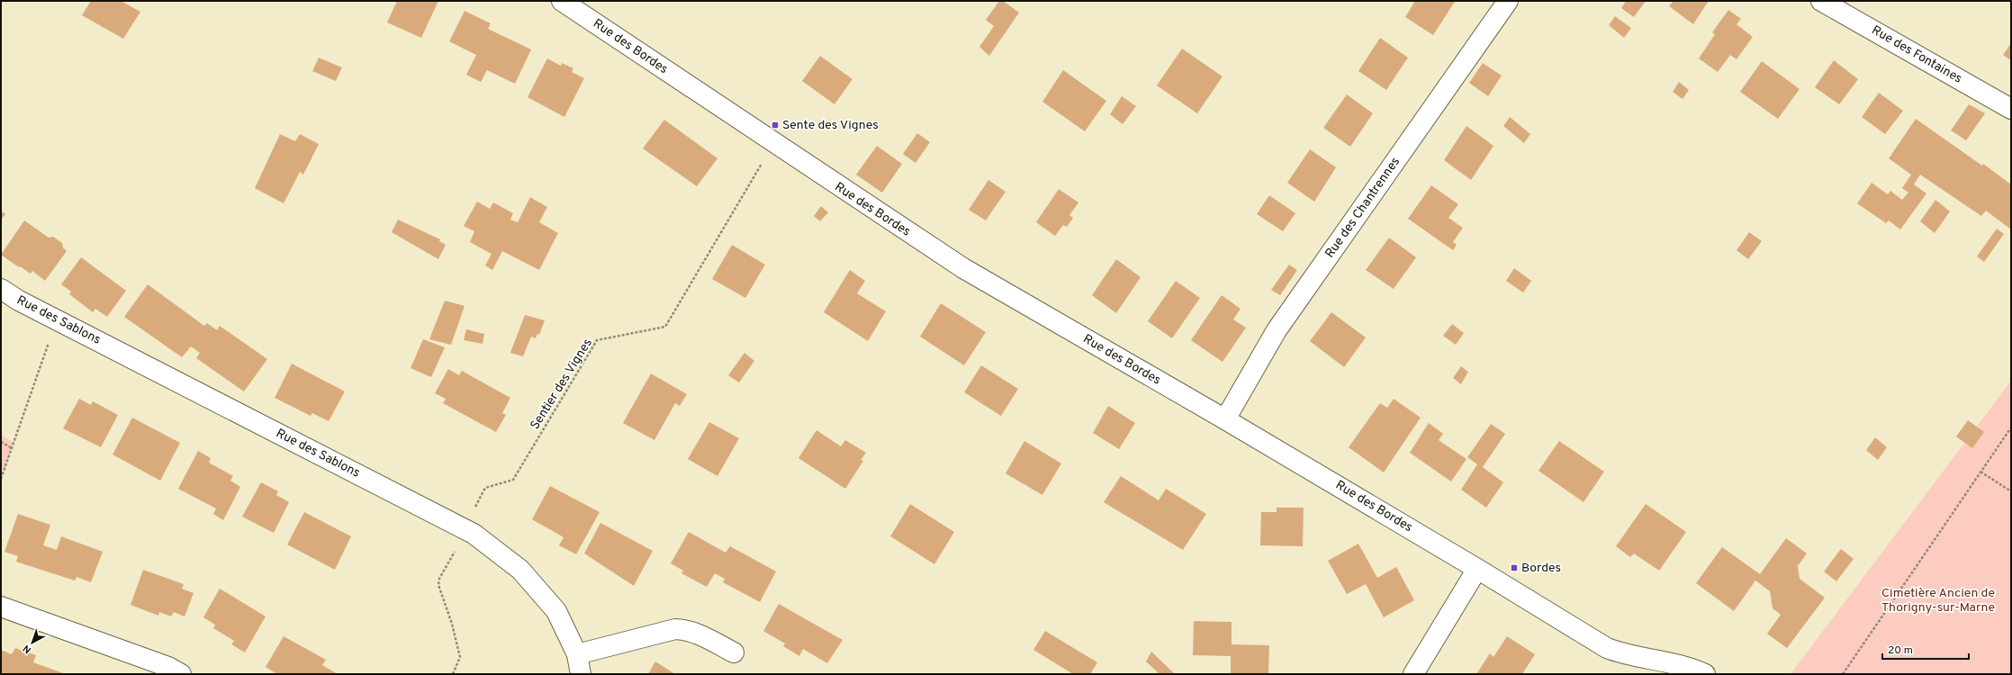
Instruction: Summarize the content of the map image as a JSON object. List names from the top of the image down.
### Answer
{
  "streets": {
    "street": [
      "Rue des Bordes",
      "Rue des Fontaines",
      "Rue des Chantrennes",
      "Rue des Sablons"
    ],
    "path": ["Sentier des Vignes"]
  },
  "crossings": [
    ["Rue des Bordes", "Rue des Chantrennes"],
    ["Rue des Bordes", "Sentier des Vignes"],
    ["Rue des Sablons", "Sentier des Vignes"]
  ],
  "parks": ["Cimetière Ancien de Thorigny-sur-Marne"],
  "places": {
    "transit": ["Sente des Vignes", "Bordes"]
  },
  "scale_bar": "20 m",
  "north": "bottom left"
}
